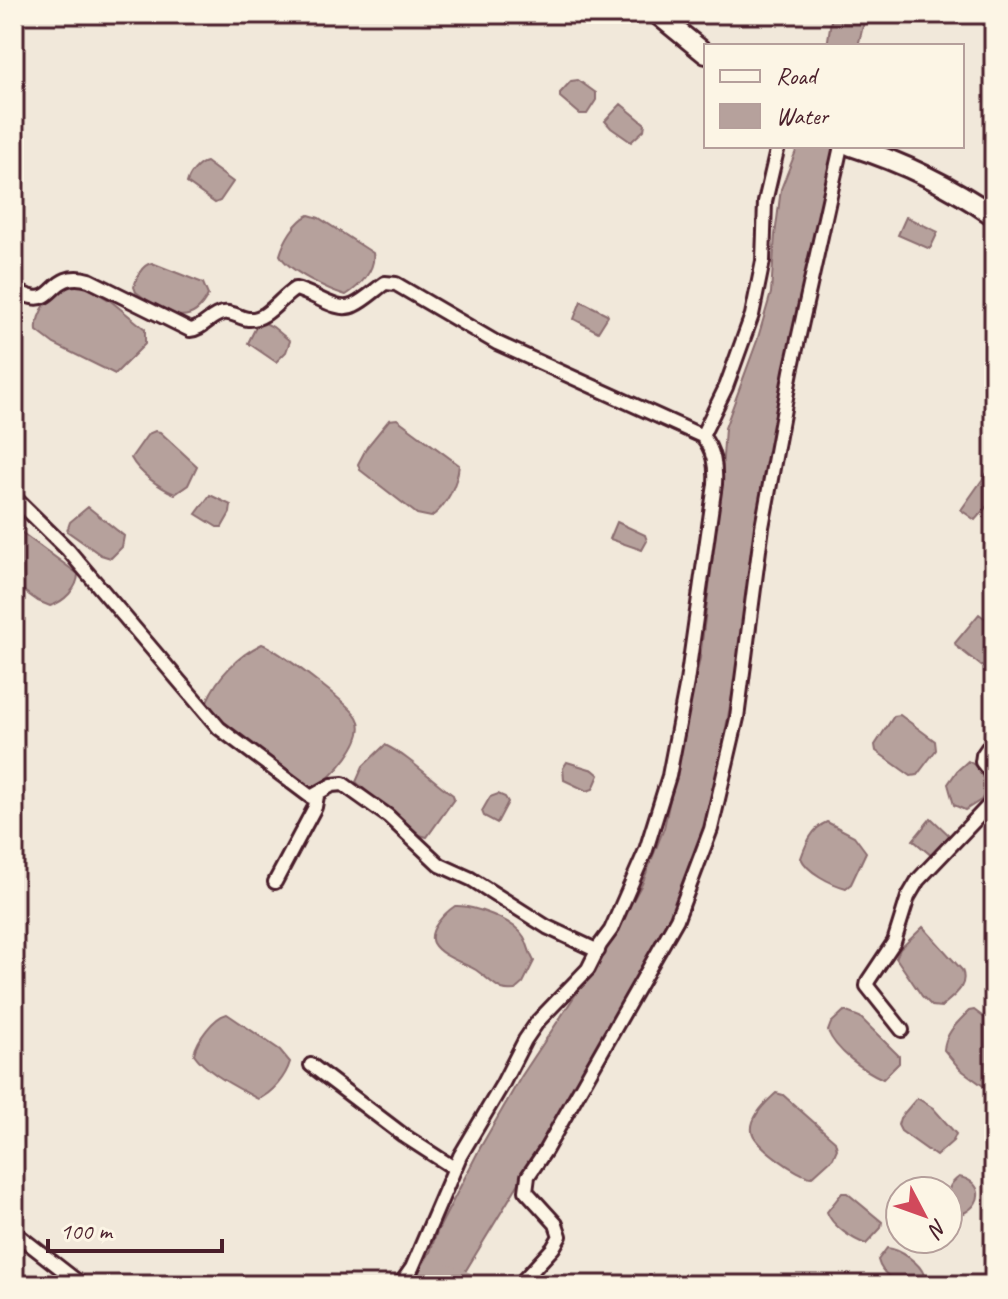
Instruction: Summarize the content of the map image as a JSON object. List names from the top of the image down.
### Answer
{
  "legend": ["Road", "Water"],
  "scale_bar": "100 m",
  "north": "bottom right"
}
